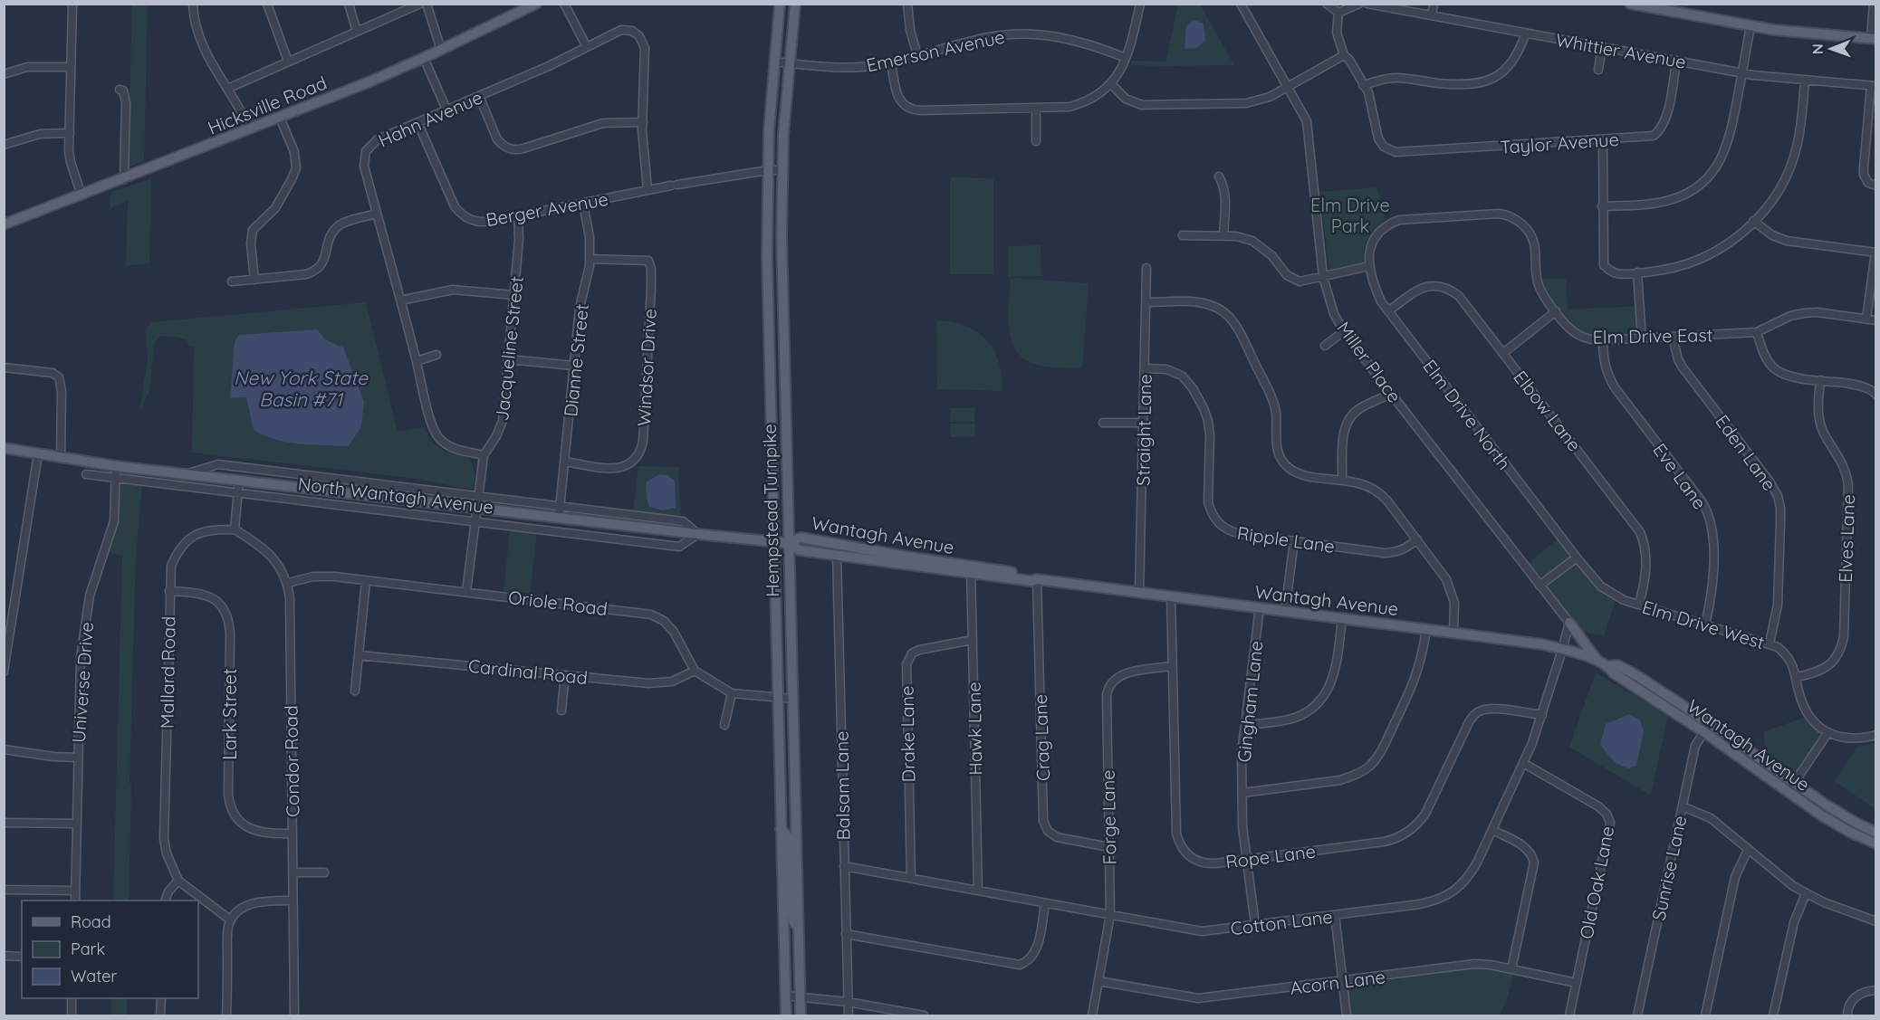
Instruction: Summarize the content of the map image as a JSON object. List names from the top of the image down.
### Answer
{
  "streets": {
    "main road": [
      "Hicksville Road",
      "North Wantagh Avenue",
      "Hempstead Turnpike",
      "Wantagh Avenue"
    ],
    "street": [
      "Emerson Avenue",
      "Whittier Avenue",
      "Hahn Avenue",
      "Taylor Avenue",
      "Berger Avenue",
      "Elm Drive East",
      "Jacqueline Street",
      "Dianne Street",
      "Miller Place",
      "Windsor Drive",
      "Elbow Lane",
      "Elm Drive North",
      "Straight Lane",
      "Eden Lane",
      "Eve Lane",
      "Elves Lane",
      "Ripple Lane",
      "Oriole Road",
      "Elm Drive West",
      "Cardinal Road",
      "Mallard Road",
      "Universe Drive",
      "Gingham Lane",
      "Lark Street",
      "Hawk Lane",
      "Drake Lane",
      "Crag Lane",
      "Condor Road",
      "Balsam Lane",
      "Forge Lane",
      "Rope Lane",
      "Sunrise Lane",
      "Old Oak Lane",
      "Cotton Lane",
      "Acorn Lane"
    ]
  },
  "crossings": [
    ["Emerson Avenue", "Hempstead Turnpike"],
    ["Whittier Avenue", "Taylor Avenue"],
    ["Hahn Avenue", "Berger Avenue"],
    ["Hahn Avenue", "Jacqueline Street"],
    ["Berger Avenue", "Jacqueline Street"],
    ["Berger Avenue", "Dianne Street"],
    ["Berger Avenue", "Hempstead Turnpike"],
    ["Elm Drive East", "Elm Drive North"],
    ["Elm Drive East", "Eden Lane"],
    ["Elm Drive East", "Eve Lane"],
    ["Jacqueline Street", "North Wantagh Avenue"],
    ["Jacqueline Street", "Oriole Road"],
    ["Dianne Street", "Windsor Drive"],
    ["Dianne Street", "North Wantagh Avenue"],
    ["Elbow Lane", "Elm Drive North"],
    ["Elbow Lane", "Elm Drive West"],
    ["Elm Drive North", "Elm Drive West"],
    ["Straight Lane", "Wantagh Avenue"],
    ["Straight Lane", "Ripple Lane"],
    ["Eden Lane", "Elm Drive West"],
    ["Eve Lane", "Elm Drive West"],
    ["North Wantagh Avenue", "Hempstead Turnpike"],
    ["North Wantagh Avenue", "Wantagh Avenue"],
    ["North Wantagh Avenue", "Universe Drive"],
    ["Hempstead Turnpike", "Wantagh Avenue"],
    ["Wantagh Avenue", "Gingham Lane"],
    ["Wantagh Avenue", "Hawk Lane"],
    ["Wantagh Avenue", "Crag Lane"],
    ["Wantagh Avenue", "Balsam Lane"],
    ["Wantagh Avenue", "Rope Lane"],
    ["Wantagh Avenue", "Sunrise Lane"],
    ["Wantagh Avenue", "Cotton Lane"],
    ["Elves Lane", "Elm Drive West"],
    ["Oriole Road", "Cardinal Road"],
    ["Oriole Road", "Condor Road"],
    ["Mallard Road", "Lark Street"],
    ["Mallard Road", "Condor Road"],
    ["Gingham Lane", "Rope Lane"],
    ["Gingham Lane", "Cotton Lane"],
    ["Lark Street", "Condor Road"],
    ["Hawk Lane", "Drake Lane"],
    ["Hawk Lane", "Cotton Lane"],
    ["Drake Lane", "Cotton Lane"],
    ["Crag Lane", "Forge Lane"],
    ["Balsam Lane", "Cotton Lane"],
    ["Forge Lane", "Rope Lane"],
    ["Forge Lane", "Cotton Lane"],
    ["Forge Lane", "Acorn Lane"],
    ["Rope Lane", "Cotton Lane"],
    ["Old Oak Lane", "Cotton Lane"],
    ["Old Oak Lane", "Acorn Lane"]
  ],
  "water": ["New York State Basin #71"],
  "parks": ["Elm Drive Park"],
  "legend": ["Road", "Park", "Water"],
  "north": "left"
}
